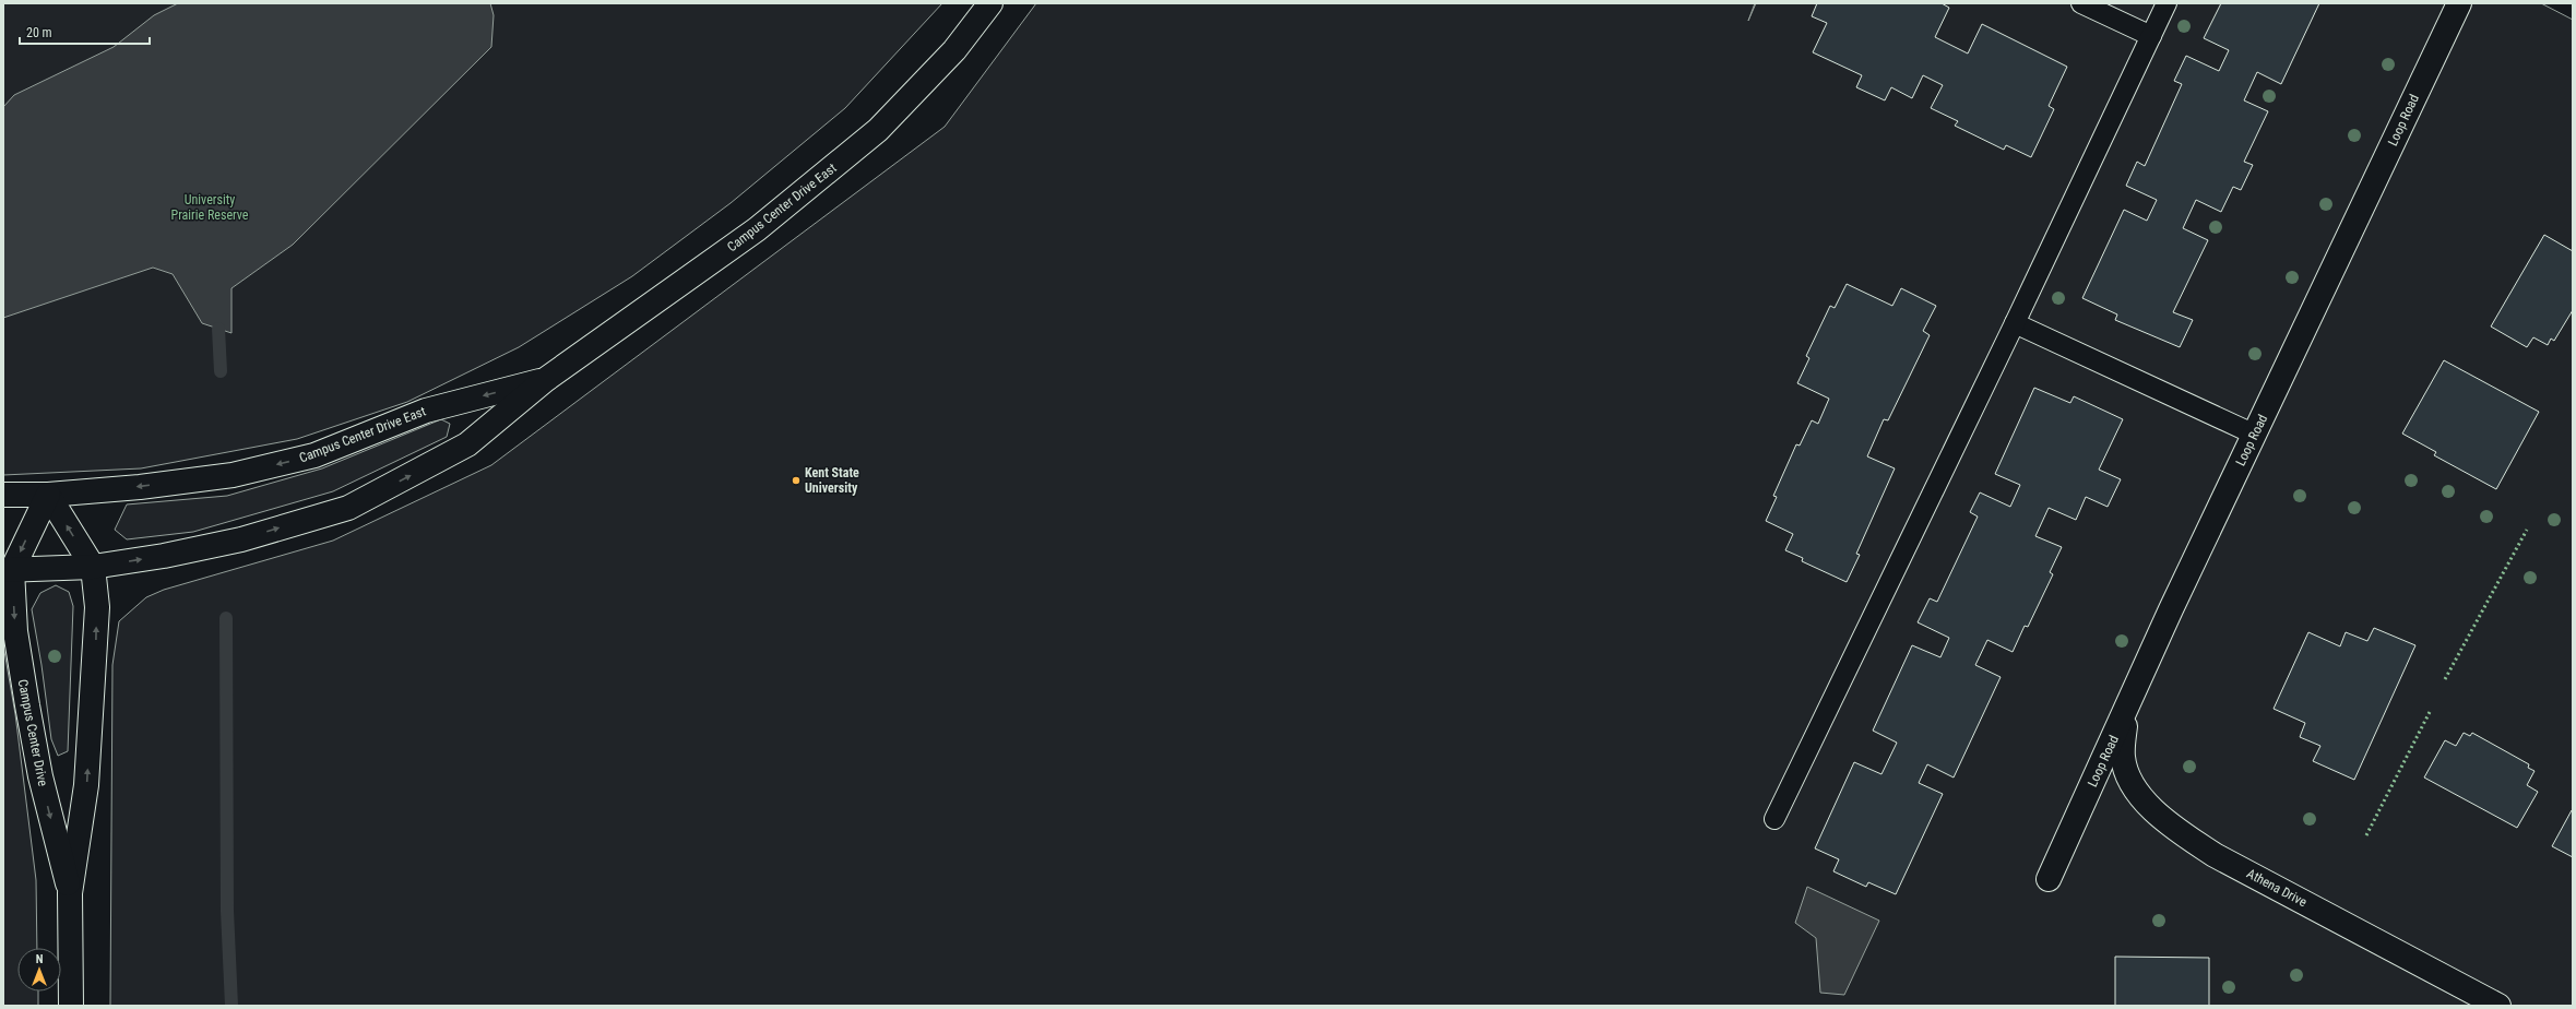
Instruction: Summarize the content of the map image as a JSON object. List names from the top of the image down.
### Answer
{
  "streets": {
    "street": [
      "Loop Road",
      "Campus Center Drive East",
      "Campus Center Drive",
      "Athena Drive"
    ]
  },
  "crossings": [
    ["Loop Road", "Athena Drive"],
    ["Campus Center Drive East", "Campus Center Drive"]
  ],
  "parks": ["University Prairie Reserve"],
  "places": ["Kent State University"],
  "scale_bar": "20 m",
  "north": "top"
}
